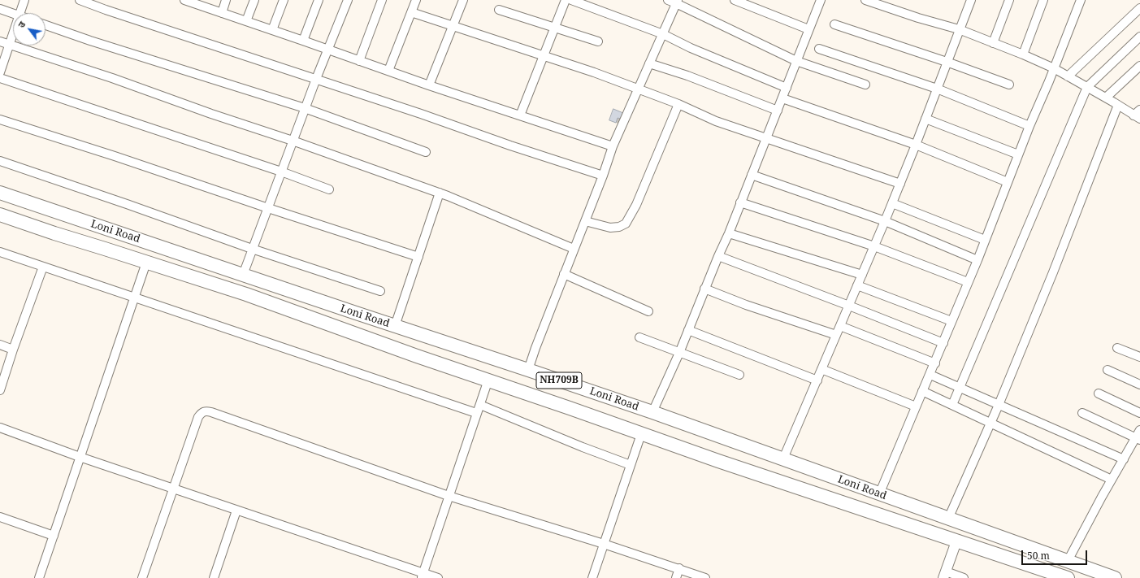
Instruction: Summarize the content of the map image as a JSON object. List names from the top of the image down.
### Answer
{
  "streets": {
    "highway": ["Loni Road", "NH709B"]
  },
  "scale_bar": "50 m",
  "north": "top left"
}
